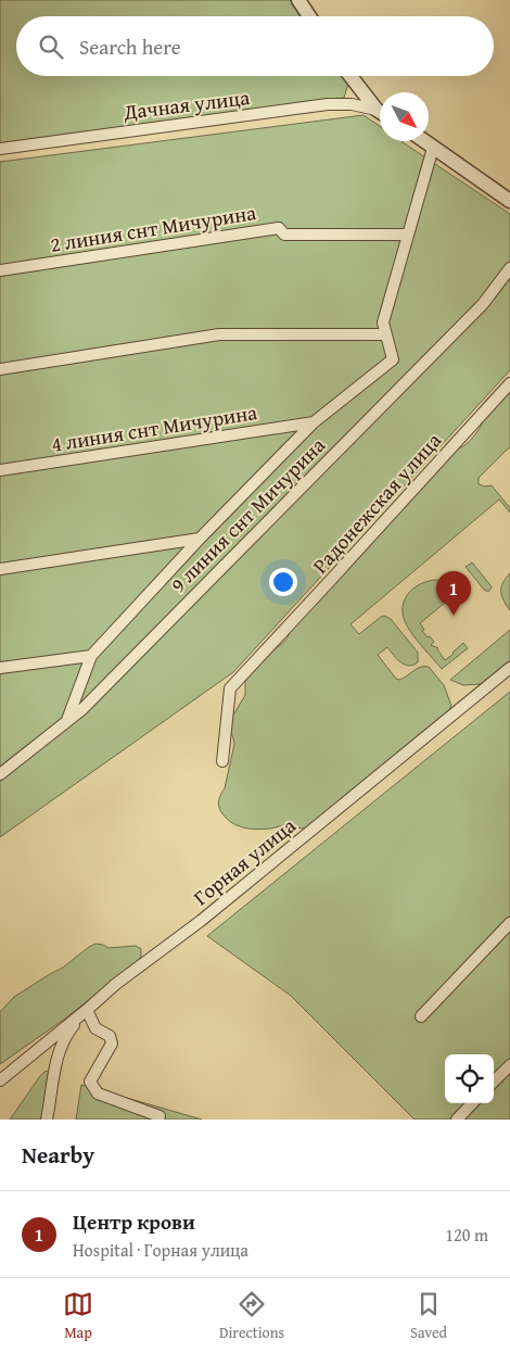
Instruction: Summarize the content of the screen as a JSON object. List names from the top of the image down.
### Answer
{
  "streets": {
    "street": [
      "Дачная улица",
      "2 линия снт Мичурина",
      "4 линия снт Мичурина",
      "Радонежская улица",
      "9 линия снт Мичурина",
      "Горная улица"
    ]
  },
  "north": "bottom right",
  "page": {
    "search": "Search here",
    "pins": "1",
    "heading": "Nearby",
    "list": [
      {
        "mark": "1",
        "name": "Центр крови",
        "note": "Hospital · Горная улица",
        "value": "120 m"
      }
    ],
    "nav": ["Map", "Directions", "Saved"]
  }
}
